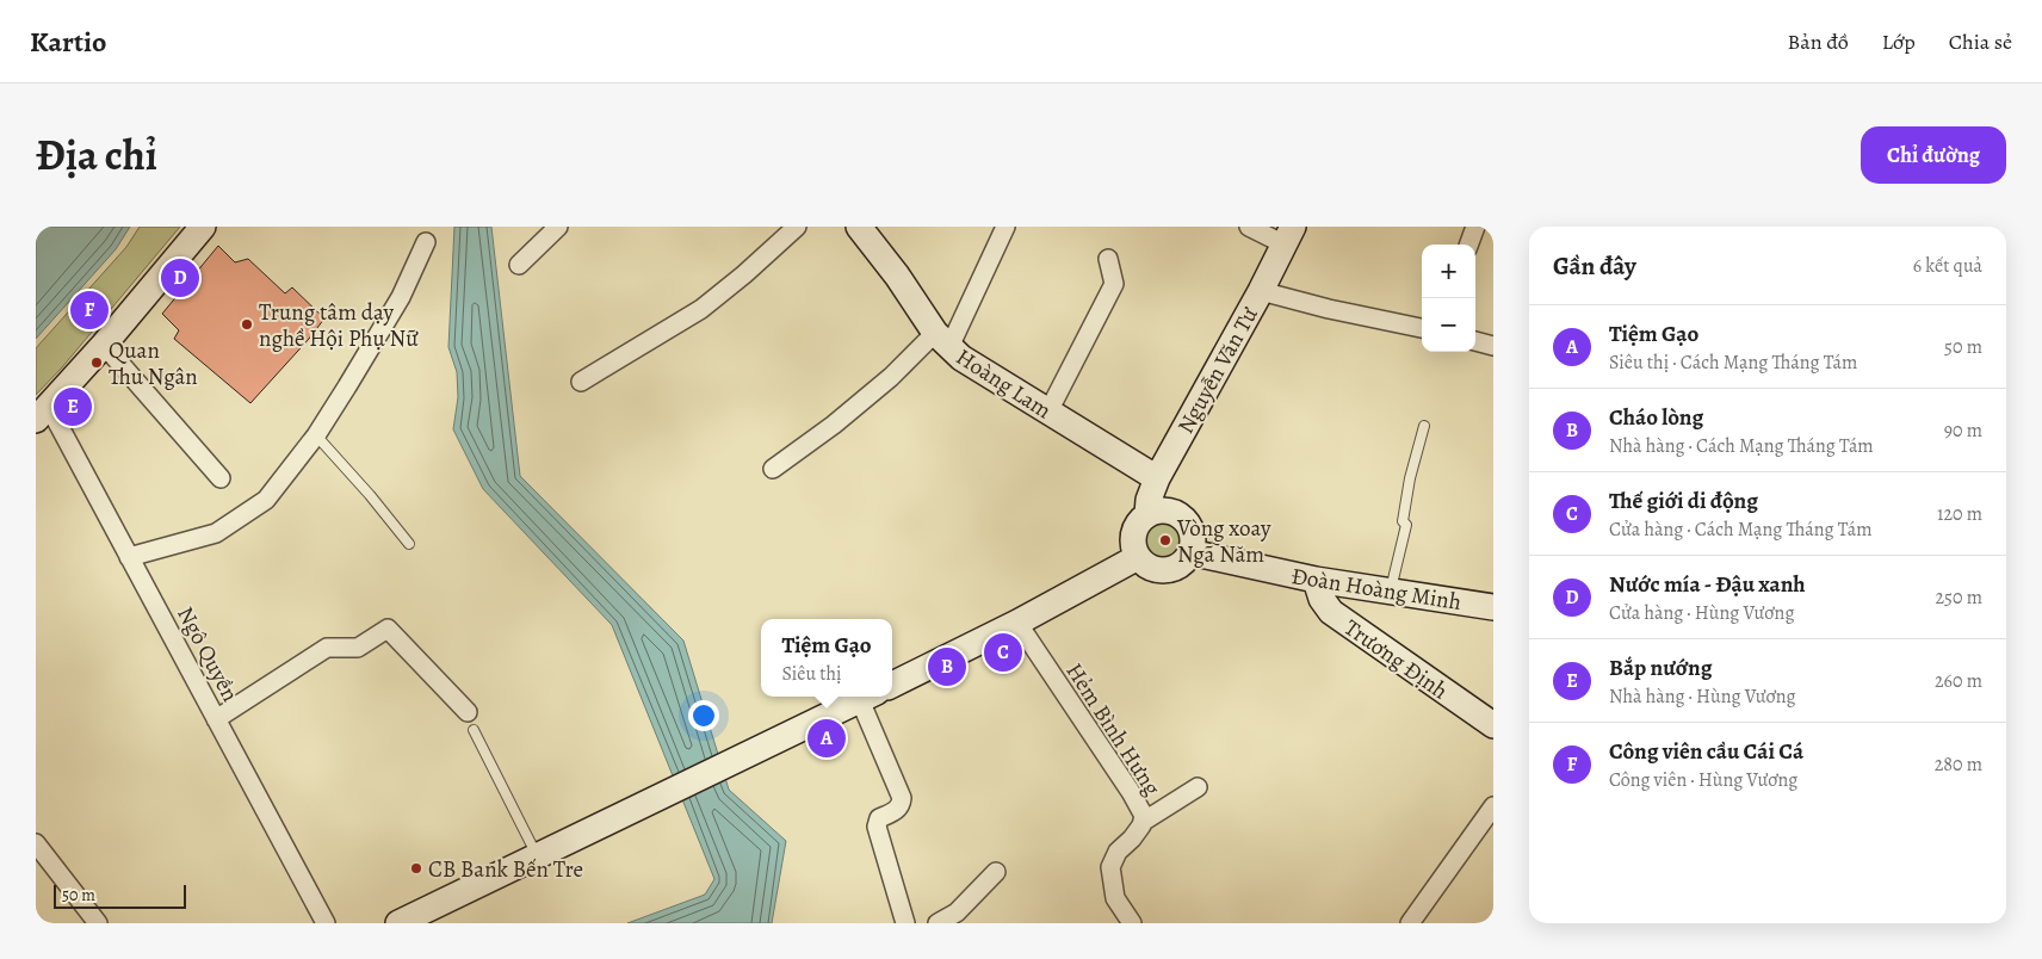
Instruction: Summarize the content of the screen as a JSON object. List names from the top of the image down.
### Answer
{
  "streets": {
    "main road": [
      "Nguyễn Văn Tư",
      "Hoàng Lam",
      "Đoàn Hoàng Minh",
      "Trương Định"
    ],
    "street": ["Ngô Quyền", "Hẻm Bình Hưng"]
  },
  "crossings": [
    ["Nguyễn Văn Tư", "Hoàng Lam"],
    ["Nguyễn Văn Tư", "Đoàn Hoàng Minh"],
    ["Đoàn Hoàng Minh", "Trương Định"]
  ],
  "places": [
    "Trung tâm dạy nghề Hội Phụ Nữ",
    "Quan Thu Ngân",
    "Vòng xoay Ngã Năm",
    "CB Bank Bến Tre"
  ],
  "scale_bar": "50 m",
  "page": {
    "header": "Kartio",
    "nav": ["Bản đồ", "Lớp", "Chia sẻ"],
    "title": "Địa chỉ",
    "buttons": "Chỉ đường",
    "heading": ["Gần đây", "6 kết quả"],
    "map_buttons": ["+", "−"],
    "pins": [
      "D",
      "F",
      "E",
      "C",
      "B",
      "A"
    ],
    "list": [
      {
        "mark": "A",
        "name": "Tiệm Gạo",
        "note": "Siêu thị · Cách Mạng Tháng Tám",
        "value": "50 m"
      },
      {
        "mark": "B",
        "name": "Cháo lòng",
        "note": "Nhà hàng · Cách Mạng Tháng Tám",
        "value": "90 m"
      },
      {
        "mark": "C",
        "name": "Thế giới di động",
        "note": "Cửa hàng · Cách Mạng Tháng Tám",
        "value": "120 m"
      },
      {
        "mark": "D",
        "name": "Nước mía - Đậu xanh",
        "note": "Cửa hàng · Hùng Vương",
        "value": "250 m"
      },
      {
        "mark": "E",
        "name": "Bắp nướng",
        "note": "Nhà hàng · Hùng Vương",
        "value": "260 m"
      },
      {
        "mark": "F",
        "name": "Công viên cầu Cái Cá",
        "note": "Công viên · Hùng Vương",
        "value": "280 m"
      }
    ],
    "popup": ["Tiệm Gạo", "Siêu thị"],
    "scale": "50 m"
  }
}
